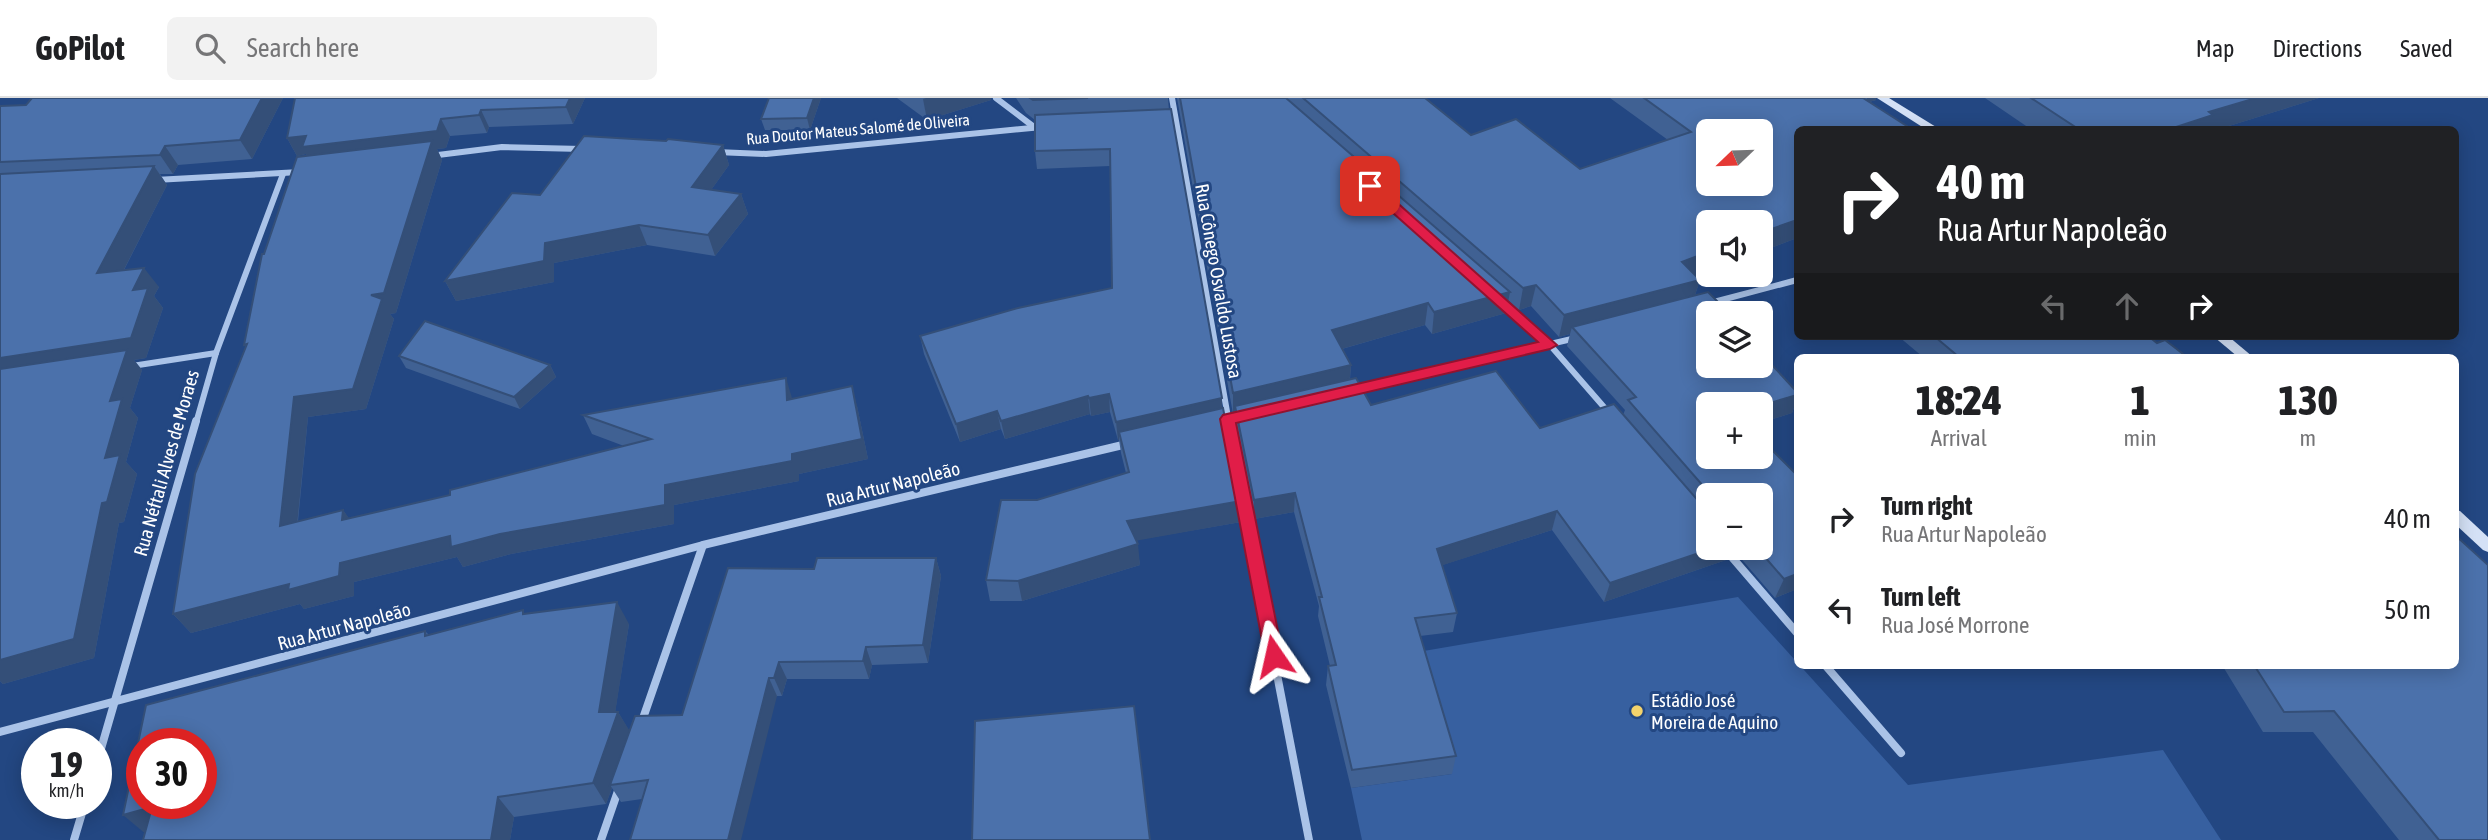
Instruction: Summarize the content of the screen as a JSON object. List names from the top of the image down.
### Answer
{
  "streets": {
    "street": [
      "Rua Doutor Mateus Salomé de Oliveira",
      "Rua Cônego Osvaldo Lustosa",
      "Rua Néftali Alves de Moraes",
      "Rua Artur Napoleão"
    ]
  },
  "crossings": [
    ["Rua Néftali Alves de Moraes", "Rua Artur Napoleão"]
  ],
  "places": ["Estádio José Moreira de Aquino"],
  "north": "bottom left",
  "page": {
    "header": "GoPilot",
    "search": "Search here",
    "nav": ["Map", "Directions", "Saved"],
    "map_buttons": ["+", "−"],
    "turn": ["40 m", "Rua Artur Napoleão"],
    "eta": [
      "18:24",
      "Arrival",
      "1",
      "min",
      "130",
      "m"
    ],
    "list": [
      {
        "name": "Turn right",
        "note": "Rua Artur Napoleão",
        "value": "40 m"
      },
      {
        "name": "Turn left",
        "note": "Rua José Morrone",
        "value": "50 m"
      }
    ],
    "speed": "19 km/h",
    "limit": "30"
  }
}
